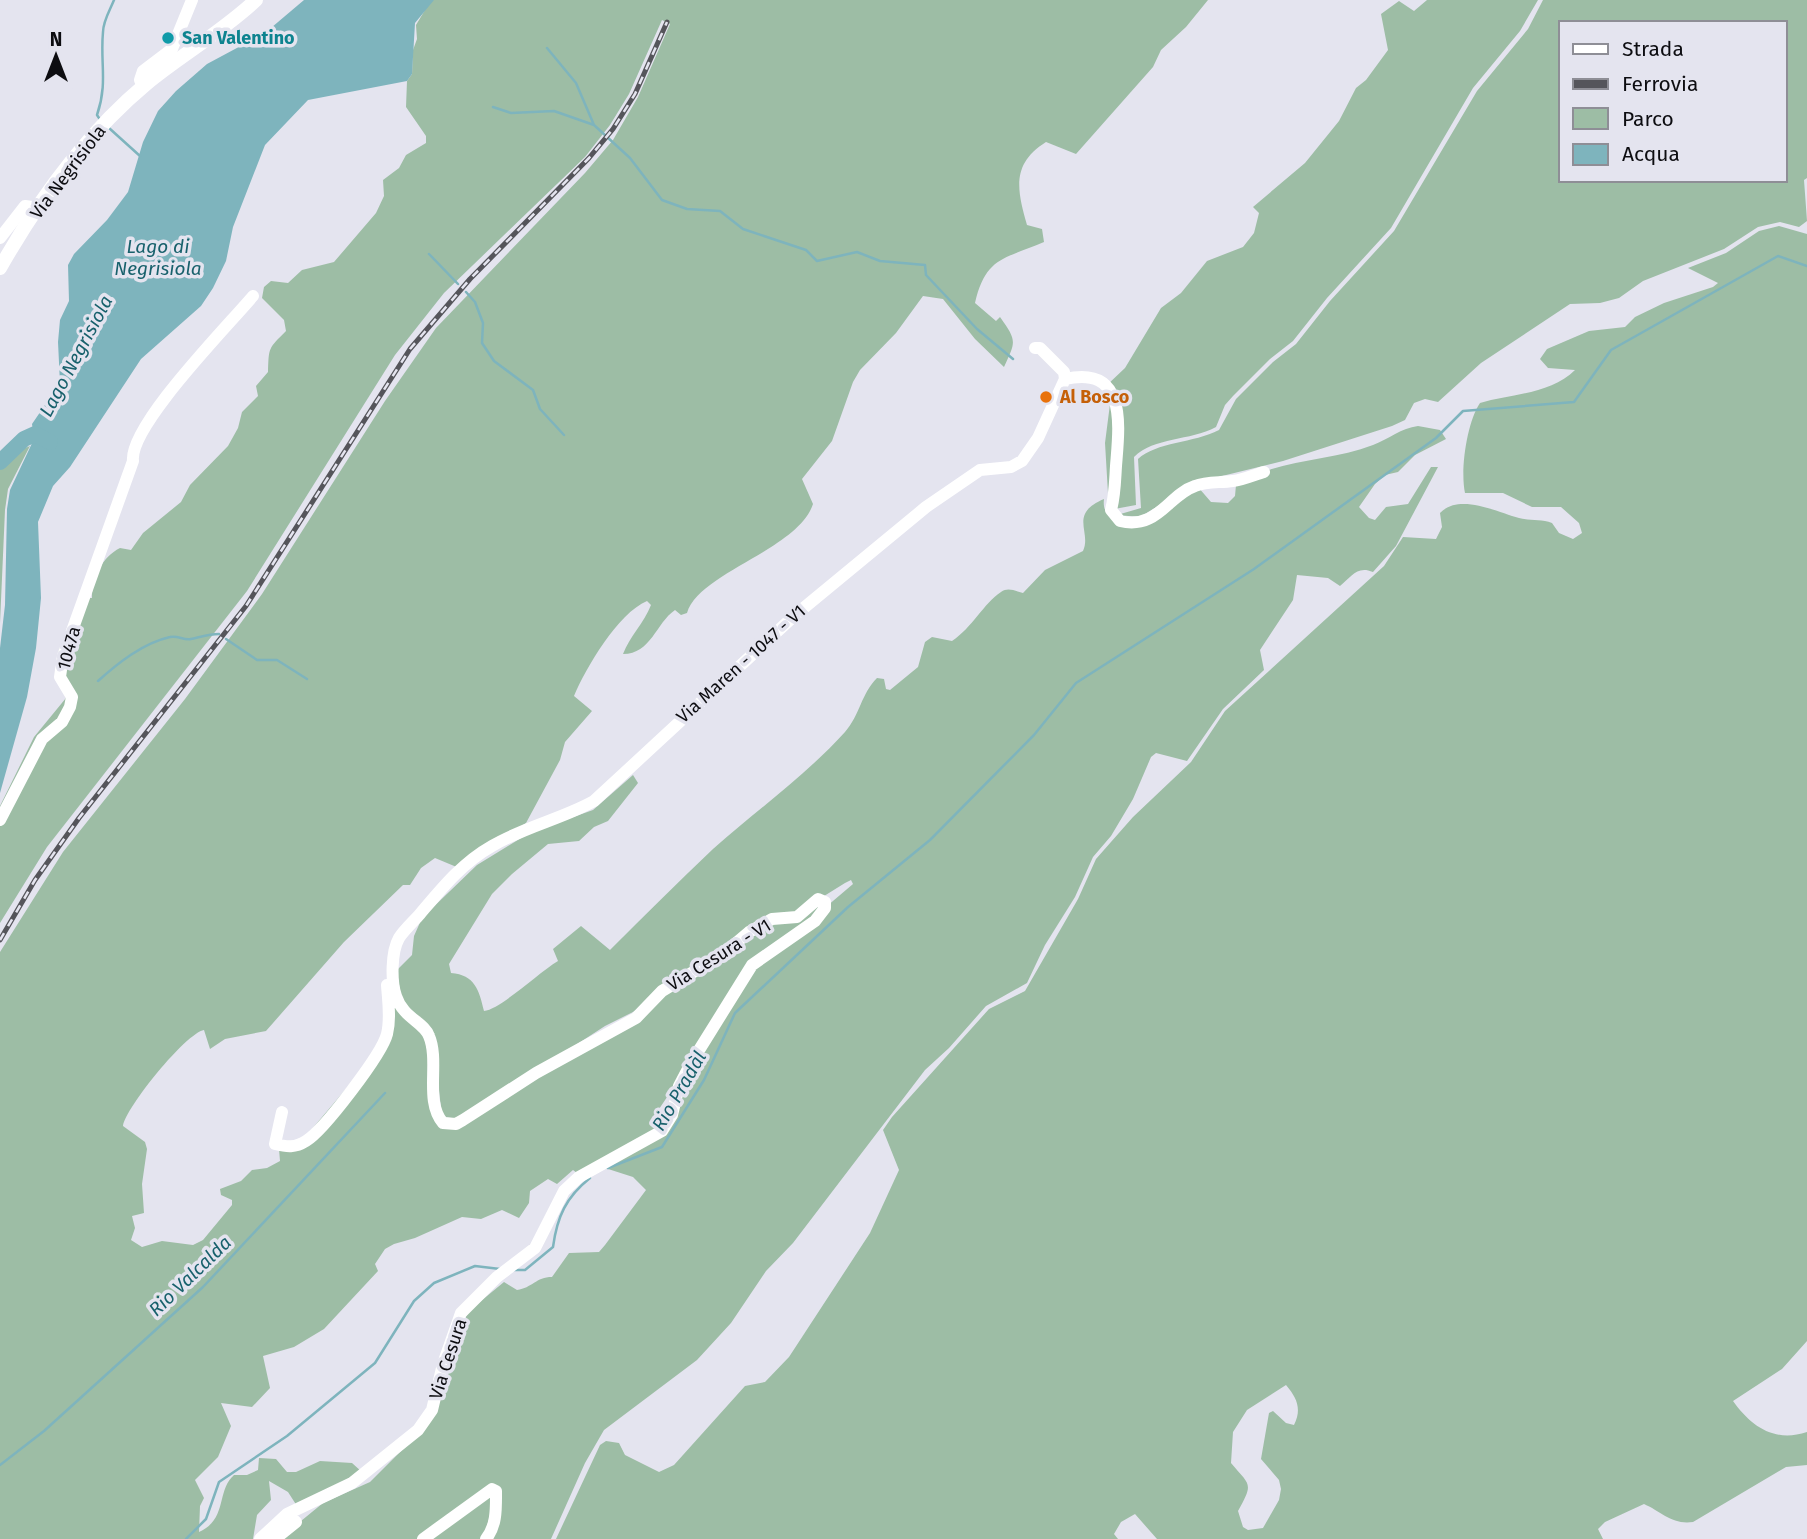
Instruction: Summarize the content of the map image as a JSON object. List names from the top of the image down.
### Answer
{
  "streets": {
    "main road": ["Via Negrisiola"],
    "street": [
      "1047a",
      "Via Maren - 1047 - V1",
      "Via Cesura - V1",
      "Via Cesura"
    ]
  },
  "crossings": [
    ["Via Maren - 1047 - V1", "Via Cesura - V1"],
    ["Via Cesura - V1", "Via Cesura"]
  ],
  "water": [
    "Lago di Negrisiola",
    "Lago Negrisiola",
    "Rio Pradàl",
    "Rio Valcalda"
  ],
  "places": ["San Valentino", "Al Bosco"],
  "legend": [
    "Strada",
    "Ferrovia",
    "Parco",
    "Acqua"
  ],
  "north": "top"
}
